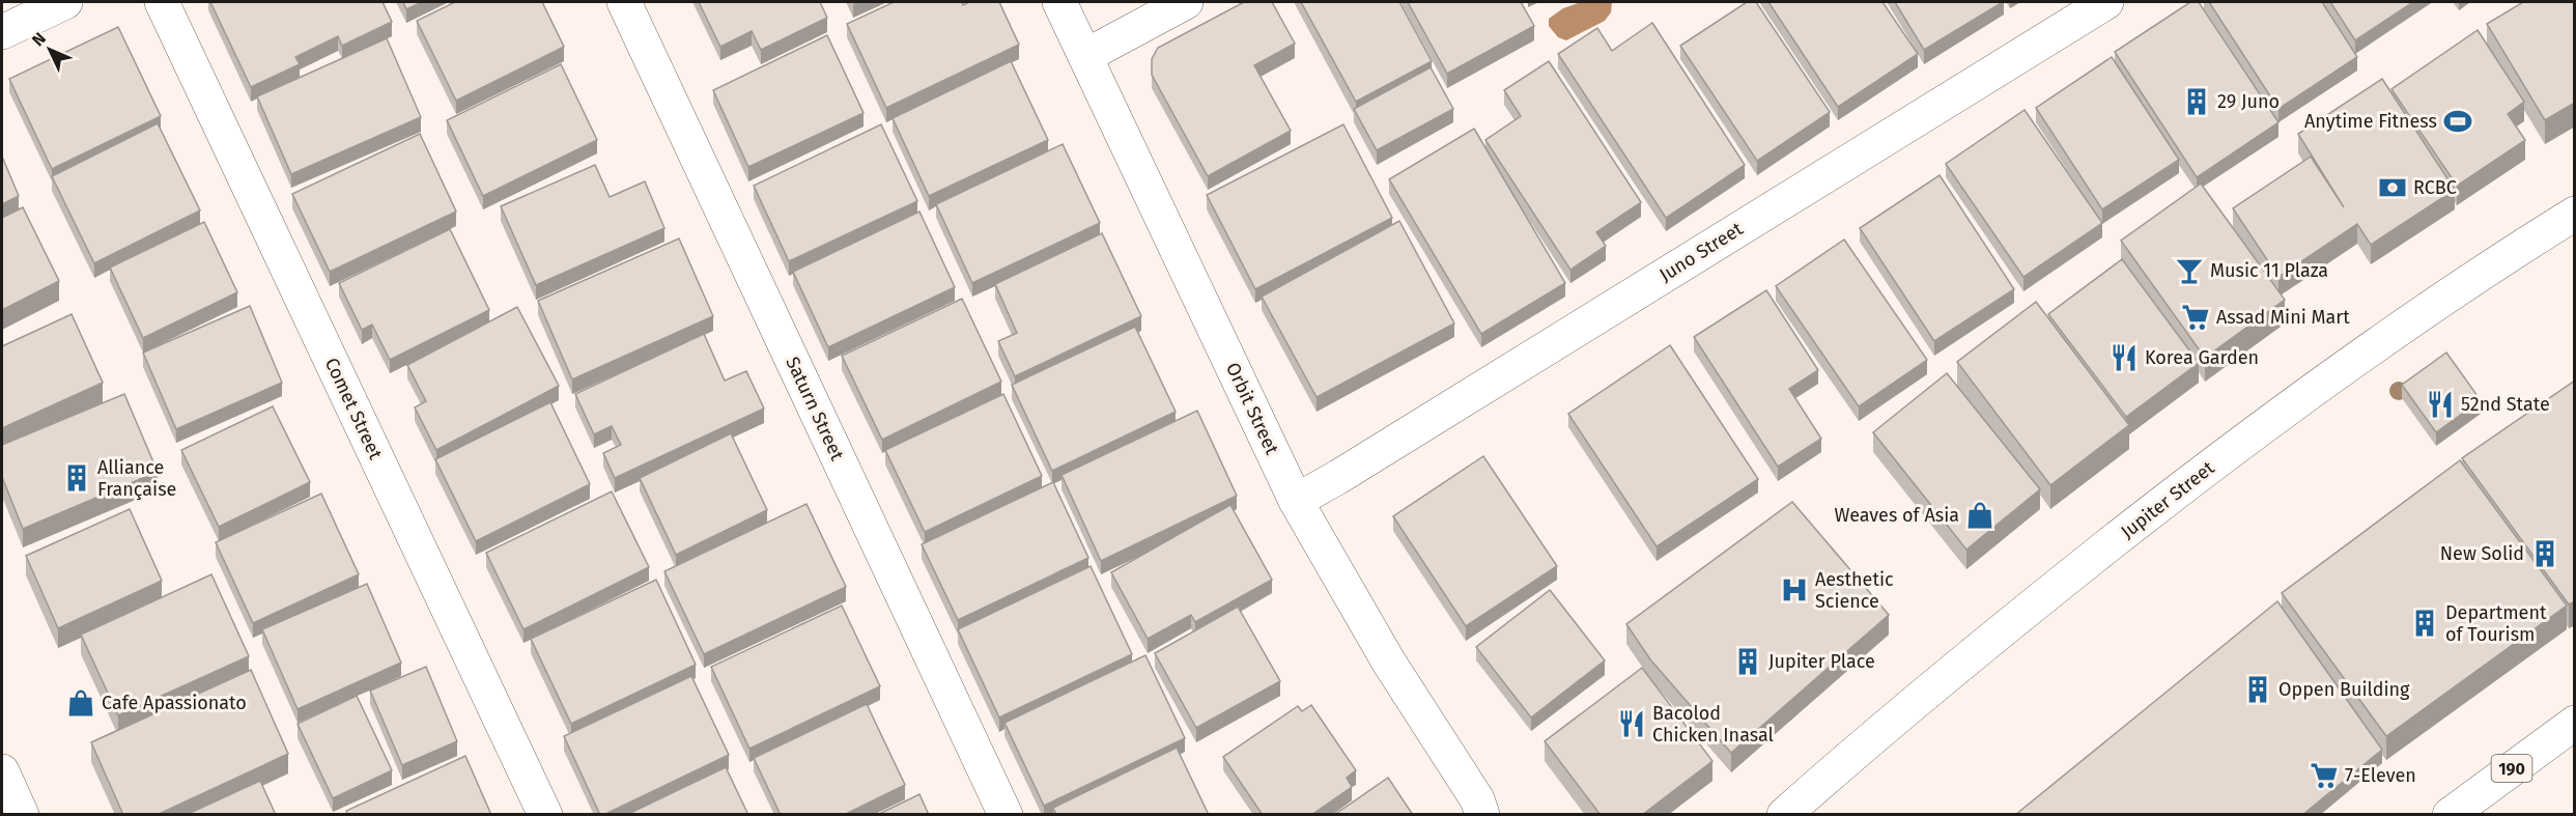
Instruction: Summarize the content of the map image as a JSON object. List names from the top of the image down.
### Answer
{
  "streets": {
    "street": [
      "Juno Street",
      "Comet Street",
      "Saturn Street",
      "Orbit Street",
      "Jupiter Street",
      "190"
    ]
  },
  "crossings": [
    ["Juno Street", "Orbit Street"]
  ],
  "places": {
    "building": [
      "29 Juno",
      "Alliance Française",
      "New Solid",
      "Department of Tourism",
      "Jupiter Place",
      "Oppen Building"
    ],
    "sports": ["Anytime Fitness"],
    "bank": ["RCBC"],
    "bar": ["Music 11 Plaza"],
    "supermarket": ["Assad Mini Mart", "7-Eleven"],
    "restaurant": ["Korea Garden", "52nd State", "Bacolod Chicken Inasal"],
    "shop": ["Weaves of Asia", "Cafe Apassionato"],
    "hospital": ["Aesthetic Science"]
  },
  "north": "top left"
}
